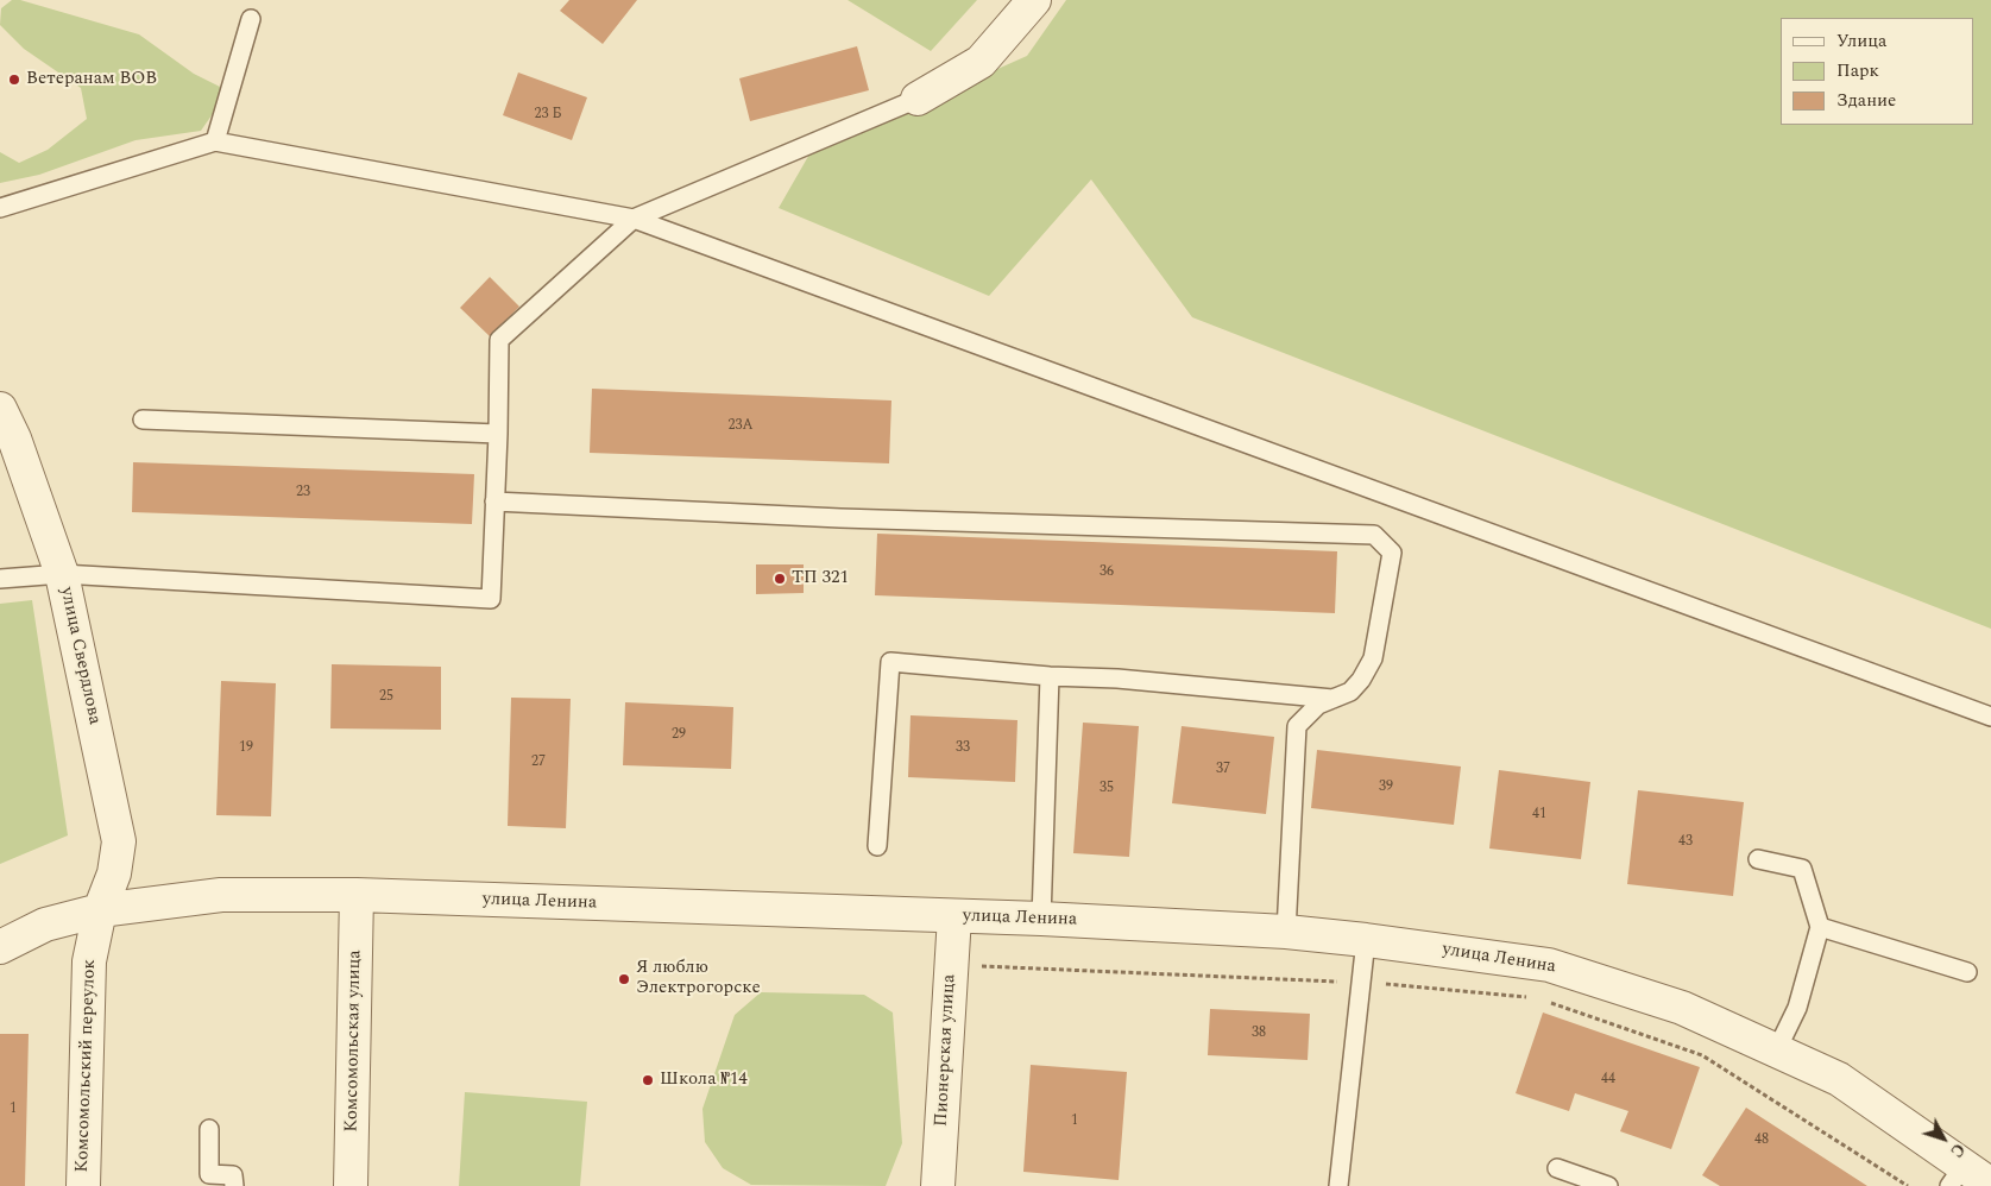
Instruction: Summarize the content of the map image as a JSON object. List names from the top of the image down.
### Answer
{
  "streets": {
    "street": [
      "улица Свердлова",
      "улица Ленина",
      "Комсомольская улица",
      "Пионерская улица",
      "Комсомольский переулок"
    ]
  },
  "crossings": [
    ["улица Свердлова", "улица Ленина"],
    ["улица Свердлова", "Комсомольский переулок"],
    ["улица Ленина", "Комсомольская улица"],
    ["улица Ленина", "Пионерская улица"],
    ["улица Ленина", "Комсомольский переулок"]
  ],
  "places": [
    "Ветеранам ВОВ",
    "ТП 321",
    "Я люблю Электрогорске",
    "Школа №14"
  ],
  "house_numbers": [
    "23 Б",
    "23А",
    "23",
    "36",
    "25",
    "29",
    "19",
    "33",
    "27",
    "37",
    "39",
    "35",
    "41",
    "43",
    "38",
    "44",
    "1",
    "1",
    "48"
  ],
  "legend": ["Улица", "Парк", "Здание"],
  "north": "bottom right"
}
